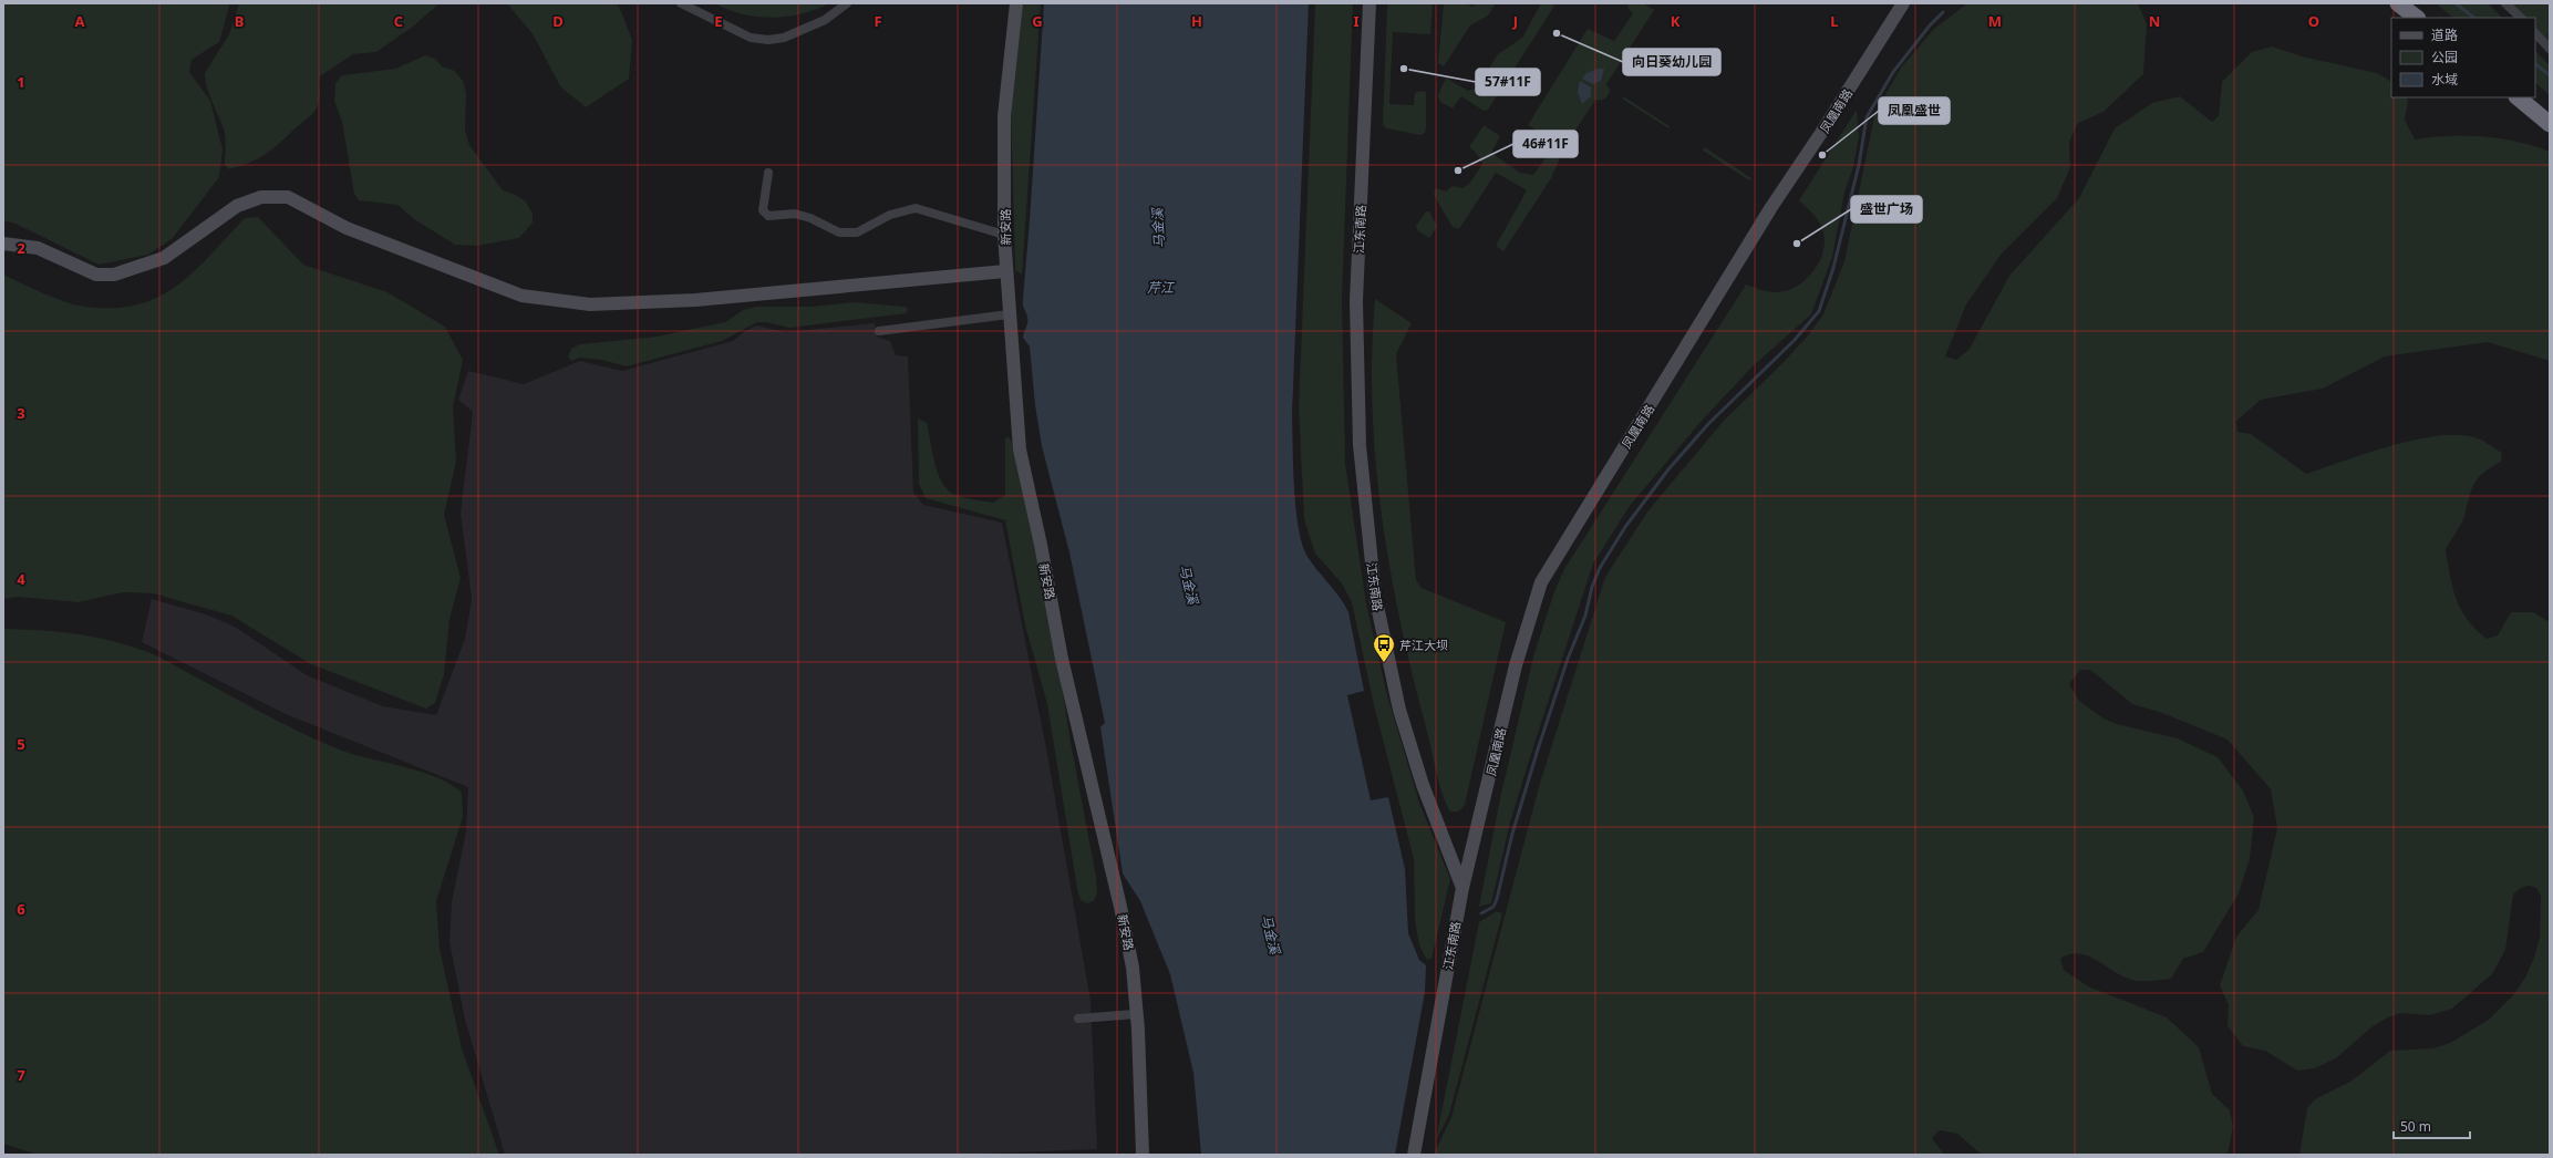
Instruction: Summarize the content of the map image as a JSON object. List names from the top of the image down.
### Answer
{
  "streets": {
    "street": ["凤凰南路", "新安路", "江东南路"]
  },
  "crossings": [
    ["凤凰南路", "江东南路"]
  ],
  "water": ["马金溪", "芹江"],
  "places": {
    "other": [
      "向日葵幼儿园",
      "57#11F",
      "凤凰盛世",
      "46#11F",
      "盛世广场"
    ],
    "bus stop": ["芹江大坝"]
  },
  "legend": ["道路", "公园", "水域"],
  "scale_bar": "50 m",
  "grid": {
    "columns": [
      "A",
      "B",
      "C",
      "D",
      "E",
      "F",
      "G",
      "H",
      "I",
      "J",
      "K",
      "L",
      "M",
      "N",
      "O"
    ],
    "rows": [
      "1",
      "2",
      "3",
      "4",
      "5",
      "6",
      "7"
    ]
  }
}
